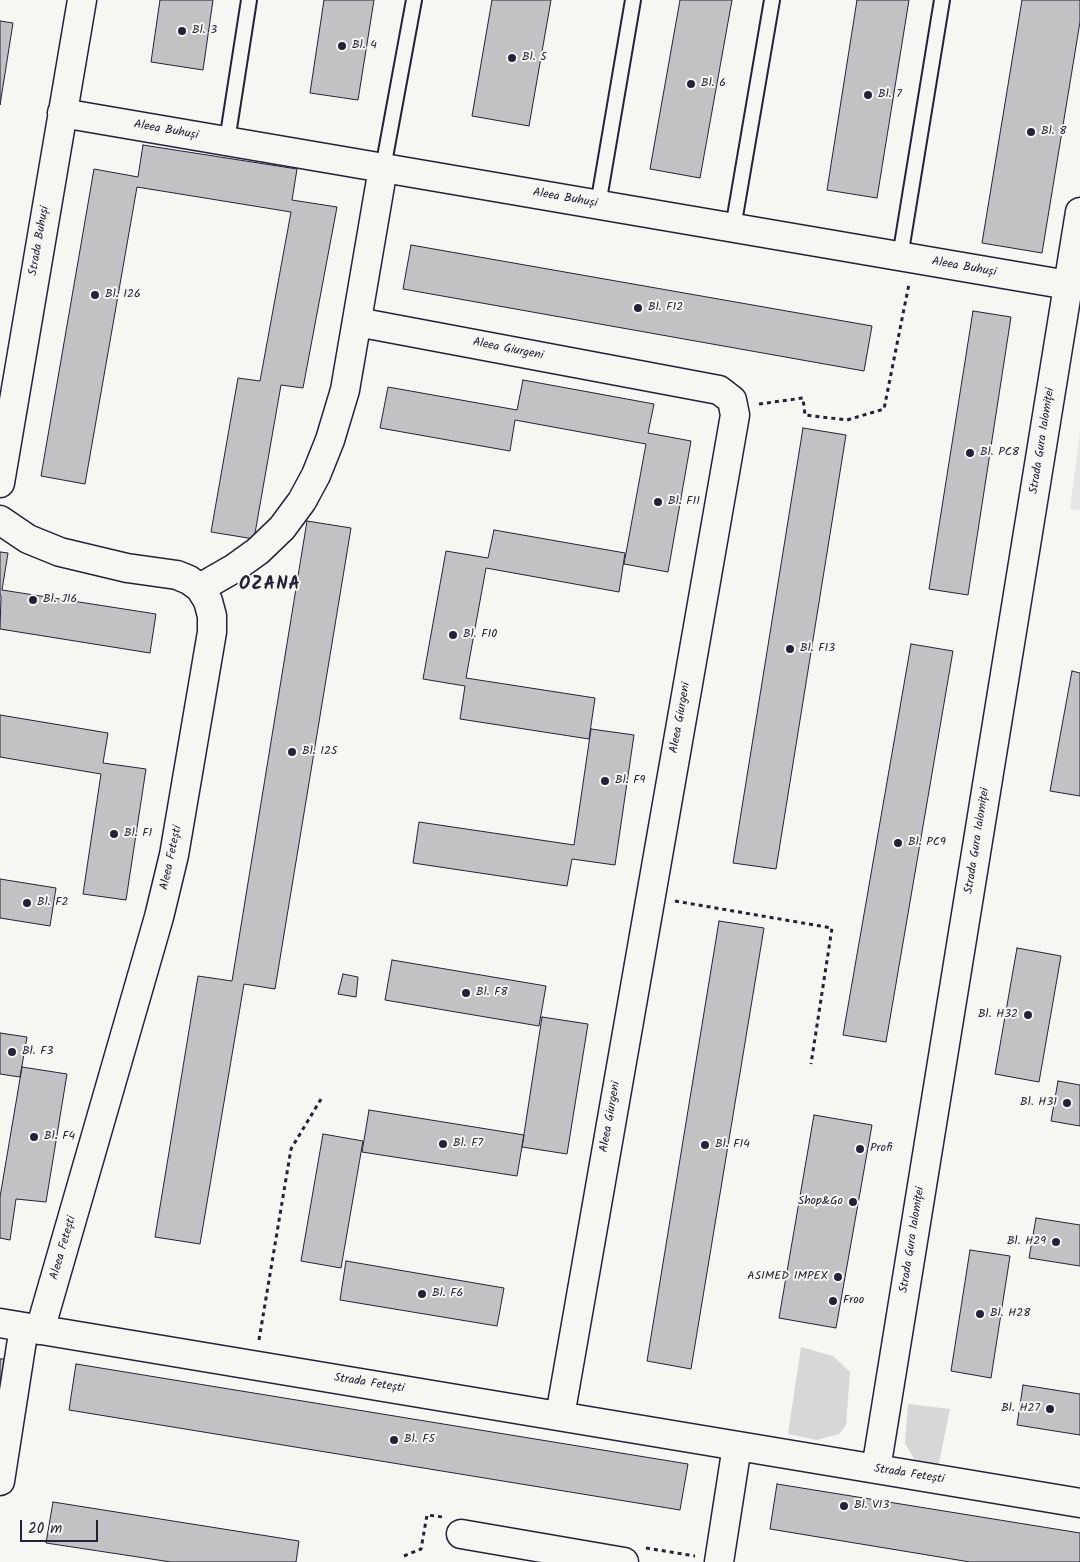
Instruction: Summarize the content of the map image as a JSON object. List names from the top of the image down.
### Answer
{
  "streets": {
    "street": [
      "Aleea Buhuși",
      "Strada Buhuși",
      "Aleea Giurgeni",
      "Strada Gura Ialomiței",
      "Aleea Fetești",
      "Strada Fetești"
    ]
  },
  "crossings": [
    ["Aleea Buhuși", "Strada Buhuși"],
    ["Aleea Buhuși", "Strada Gura Ialomiței"],
    ["Aleea Giurgeni", "Strada Fetești"],
    ["Strada Gura Ialomiței", "Strada Fetești"],
    ["Aleea Fetești", "Strada Fetești"]
  ],
  "districts": ["OZANA"],
  "places": [
    "Bl. 3",
    "Bl. 4",
    "Bl. 5",
    "Bl. 6",
    "Bl. 7",
    "Bl. 8",
    "Bl. I26",
    "Bl. F12",
    "Bl. PC8",
    "Bl. F11",
    "Bl. J16",
    "Bl. F10",
    "Bl. F13",
    "Bl. I25",
    "Bl. F9",
    "Bl. F1",
    "Bl. PC9",
    "Bl. F2",
    "Bl. F8",
    "Bl. H32",
    "Bl. F3",
    "Bl. H31",
    "Bl. F4",
    "Bl. F7",
    "Bl. F14",
    "Profi",
    "Shop&Go",
    "Bl. H29",
    "ASIMED IMPEX",
    "Bl. F6",
    "Froo",
    "Bl. H28",
    "Bl. H27",
    "Bl. F5",
    "Bl. V13"
  ],
  "scale_bar": "20 m"
}
